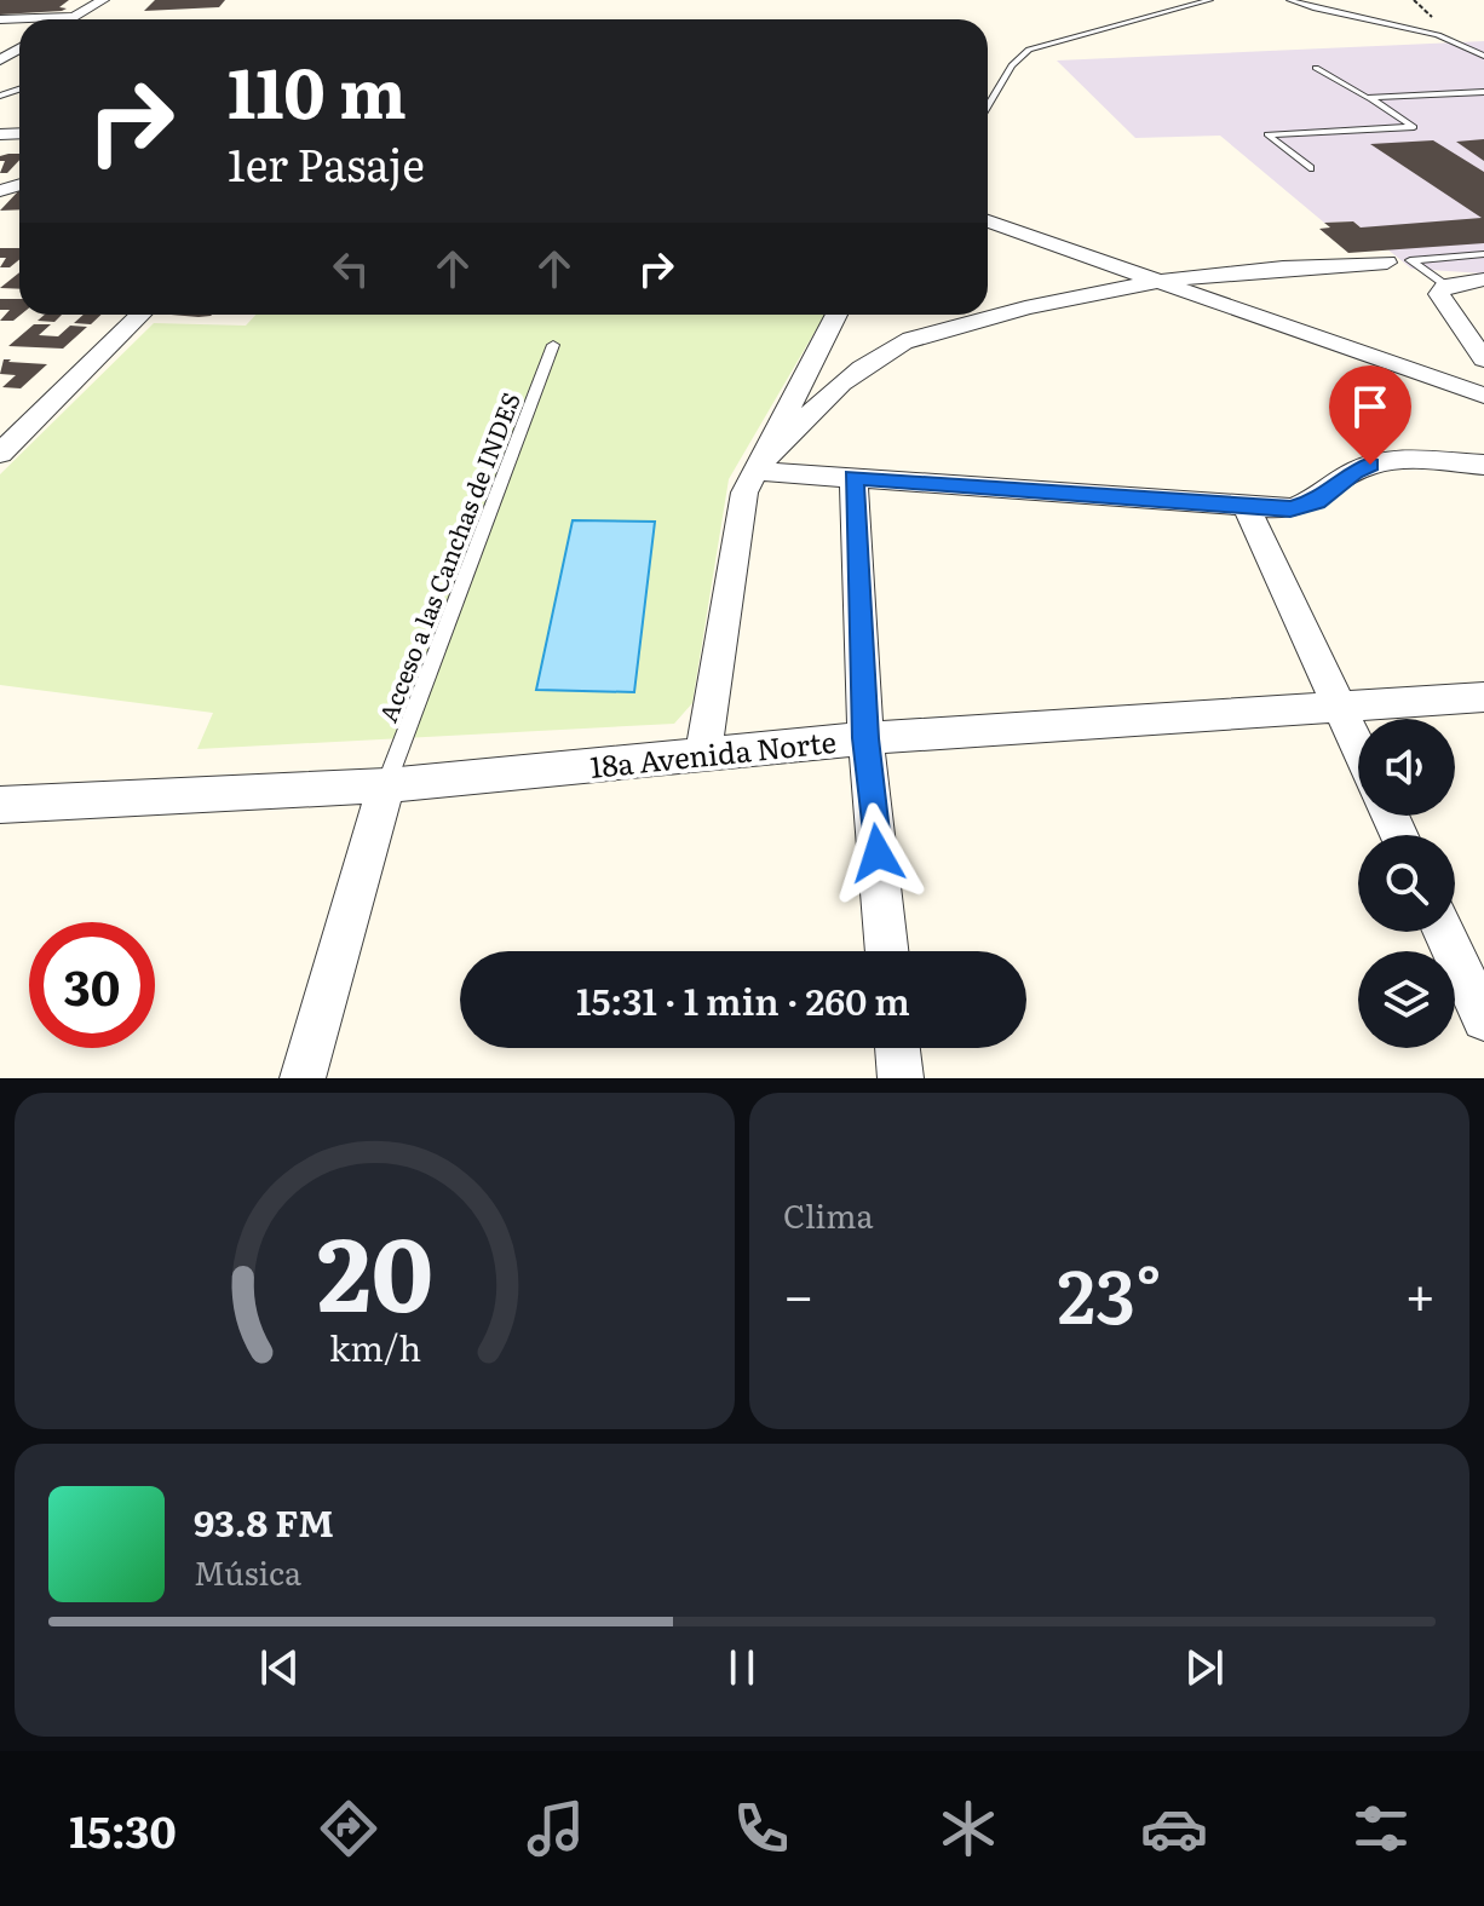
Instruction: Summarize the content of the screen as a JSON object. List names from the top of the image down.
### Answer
{
  "streets": {
    "street": ["18a Avenida Norte"],
    "lane": ["Acceso a las Canchas de INDES"]
  },
  "crossings": [
    ["Acceso a las Canchas de INDES", "18a Avenida Norte"]
  ],
  "page": {
    "turn": ["110 m", "1er Pasaje"],
    "limit": "30",
    "trip": "15:31 · 1 min · 260 m",
    "tile": "Clima",
    "heat": ["−", "23°", "+"],
    "song": ["93.8 FM", "Música"],
    "tabs": "15:30",
    "gauge": ["20", "km/h"]
  }
}
